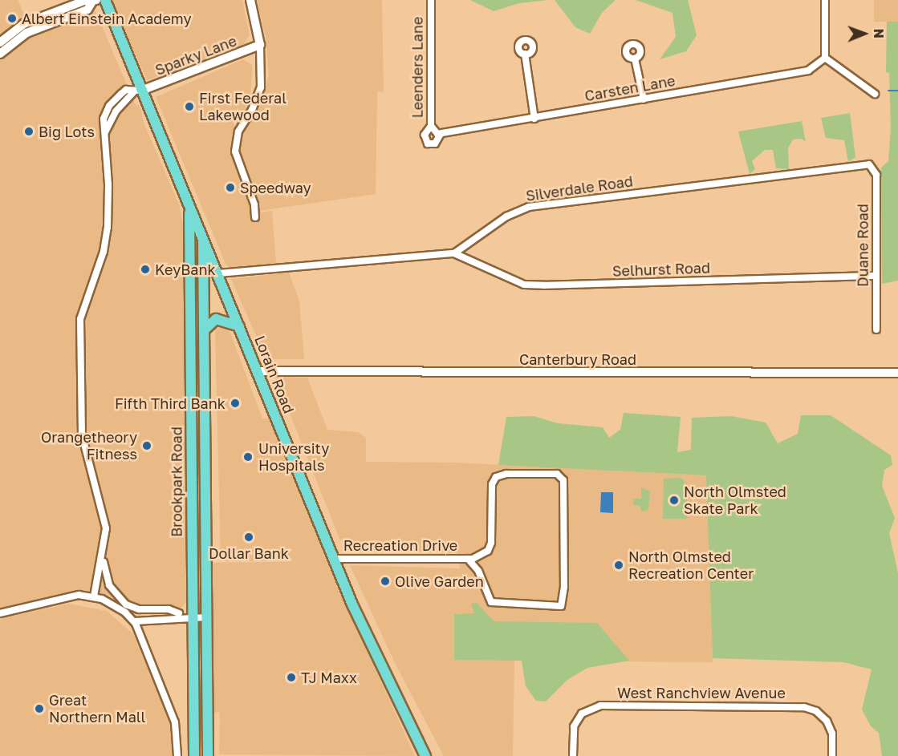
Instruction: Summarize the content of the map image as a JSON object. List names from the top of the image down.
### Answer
{
  "streets": {
    "main road": ["Lorain Road", "Brookpark Road"],
    "street": [
      "Sparky Lane",
      "Leenders Lane",
      "Carsten Lane",
      "Silverdale Road",
      "Duane Road",
      "Selhurst Road",
      "Canterbury Road",
      "Recreation Drive",
      "West Ranchview Avenue"
    ]
  },
  "crossings": [
    ["Sparky Lane", "Lorain Road"],
    ["Leenders Lane", "Carsten Lane"],
    ["Silverdale Road", "Duane Road"],
    ["Silverdale Road", "Selhurst Road"],
    ["Duane Road", "Selhurst Road"],
    ["Canterbury Road", "Lorain Road"],
    ["Lorain Road", "Brookpark Road"],
    ["Lorain Road", "Recreation Drive"]
  ],
  "places": [
    "Albert Einstein Academy",
    "First Federal Lakewood",
    "Big Lots",
    "Speedway",
    "KeyBank",
    "Fifth Third Bank",
    "Orangetheory Fitness",
    "University Hospitals",
    "North Olmsted Skate Park",
    "Dollar Bank",
    "North Olmsted Recreation Center",
    "Olive Garden",
    "TJ Maxx",
    "Great Northern Mall"
  ],
  "north": "right"
}
